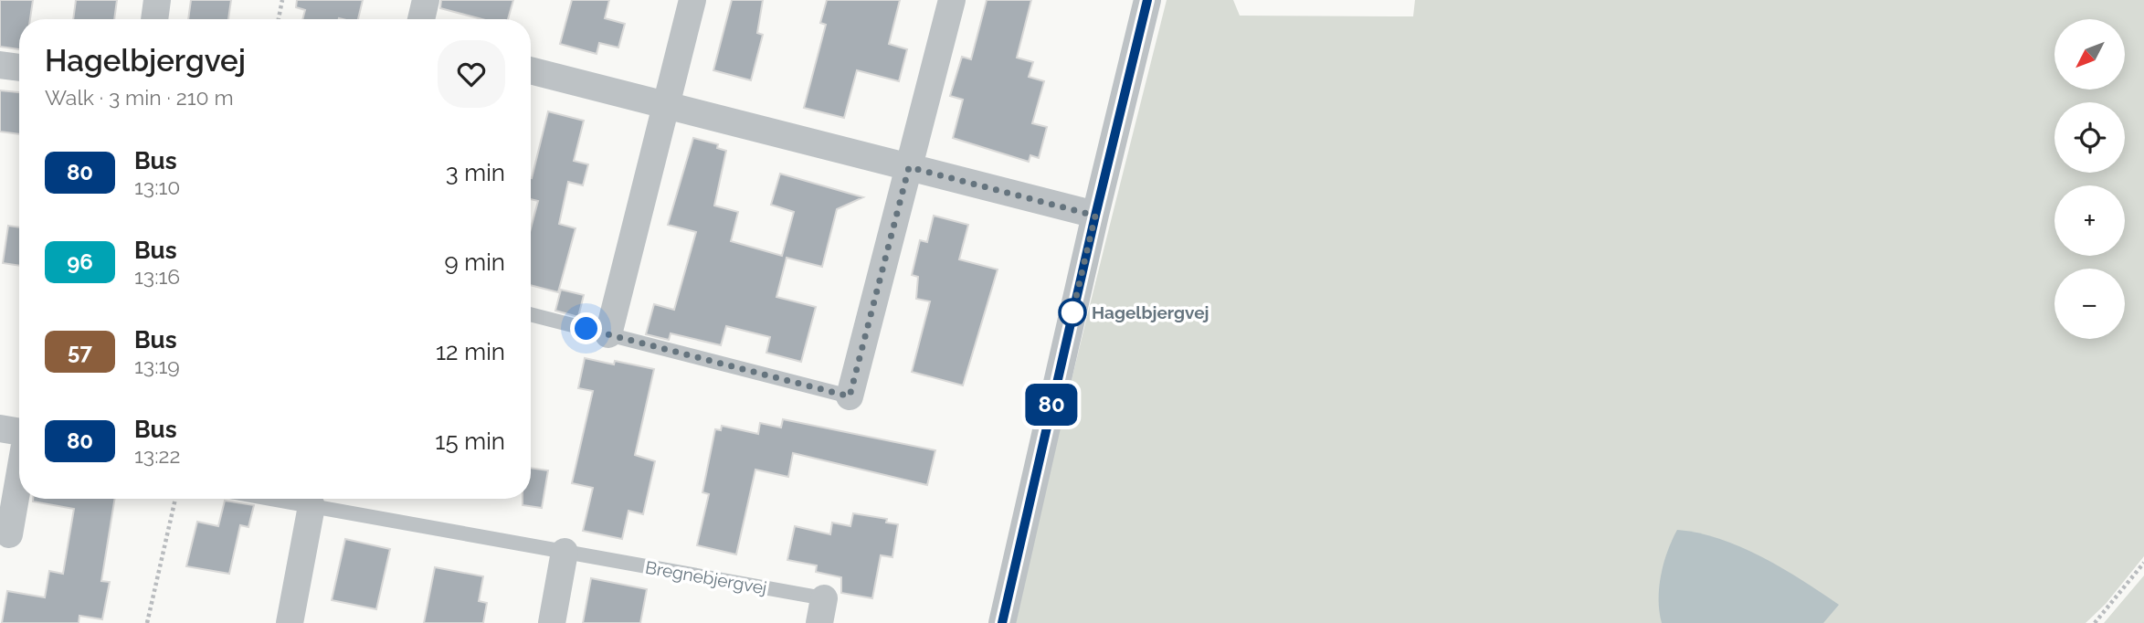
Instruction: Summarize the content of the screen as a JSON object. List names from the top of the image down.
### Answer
{
  "streets": {
    "lane": ["Bregnebjergvej"]
  },
  "places": ["Hagelbjergvej"],
  "lines": ["bus line 80"],
  "north": "bottom left",
  "page": {
    "on_map": "80",
    "map_buttons": ["+", "−"],
    "heading": ["Hagelbjergvej", "Walk · 3 min · 210 m"],
    "list": [
      {
        "mark": "80",
        "name": "Bus",
        "note": "13:10",
        "value": "3 min"
      },
      {
        "mark": "96",
        "name": "Bus",
        "note": "13:16",
        "value": "9 min"
      },
      {
        "mark": "57",
        "name": "Bus",
        "note": "13:19",
        "value": "12 min"
      },
      {
        "mark": "80",
        "name": "Bus",
        "note": "13:22",
        "value": "15 min"
      }
    ]
  }
}
